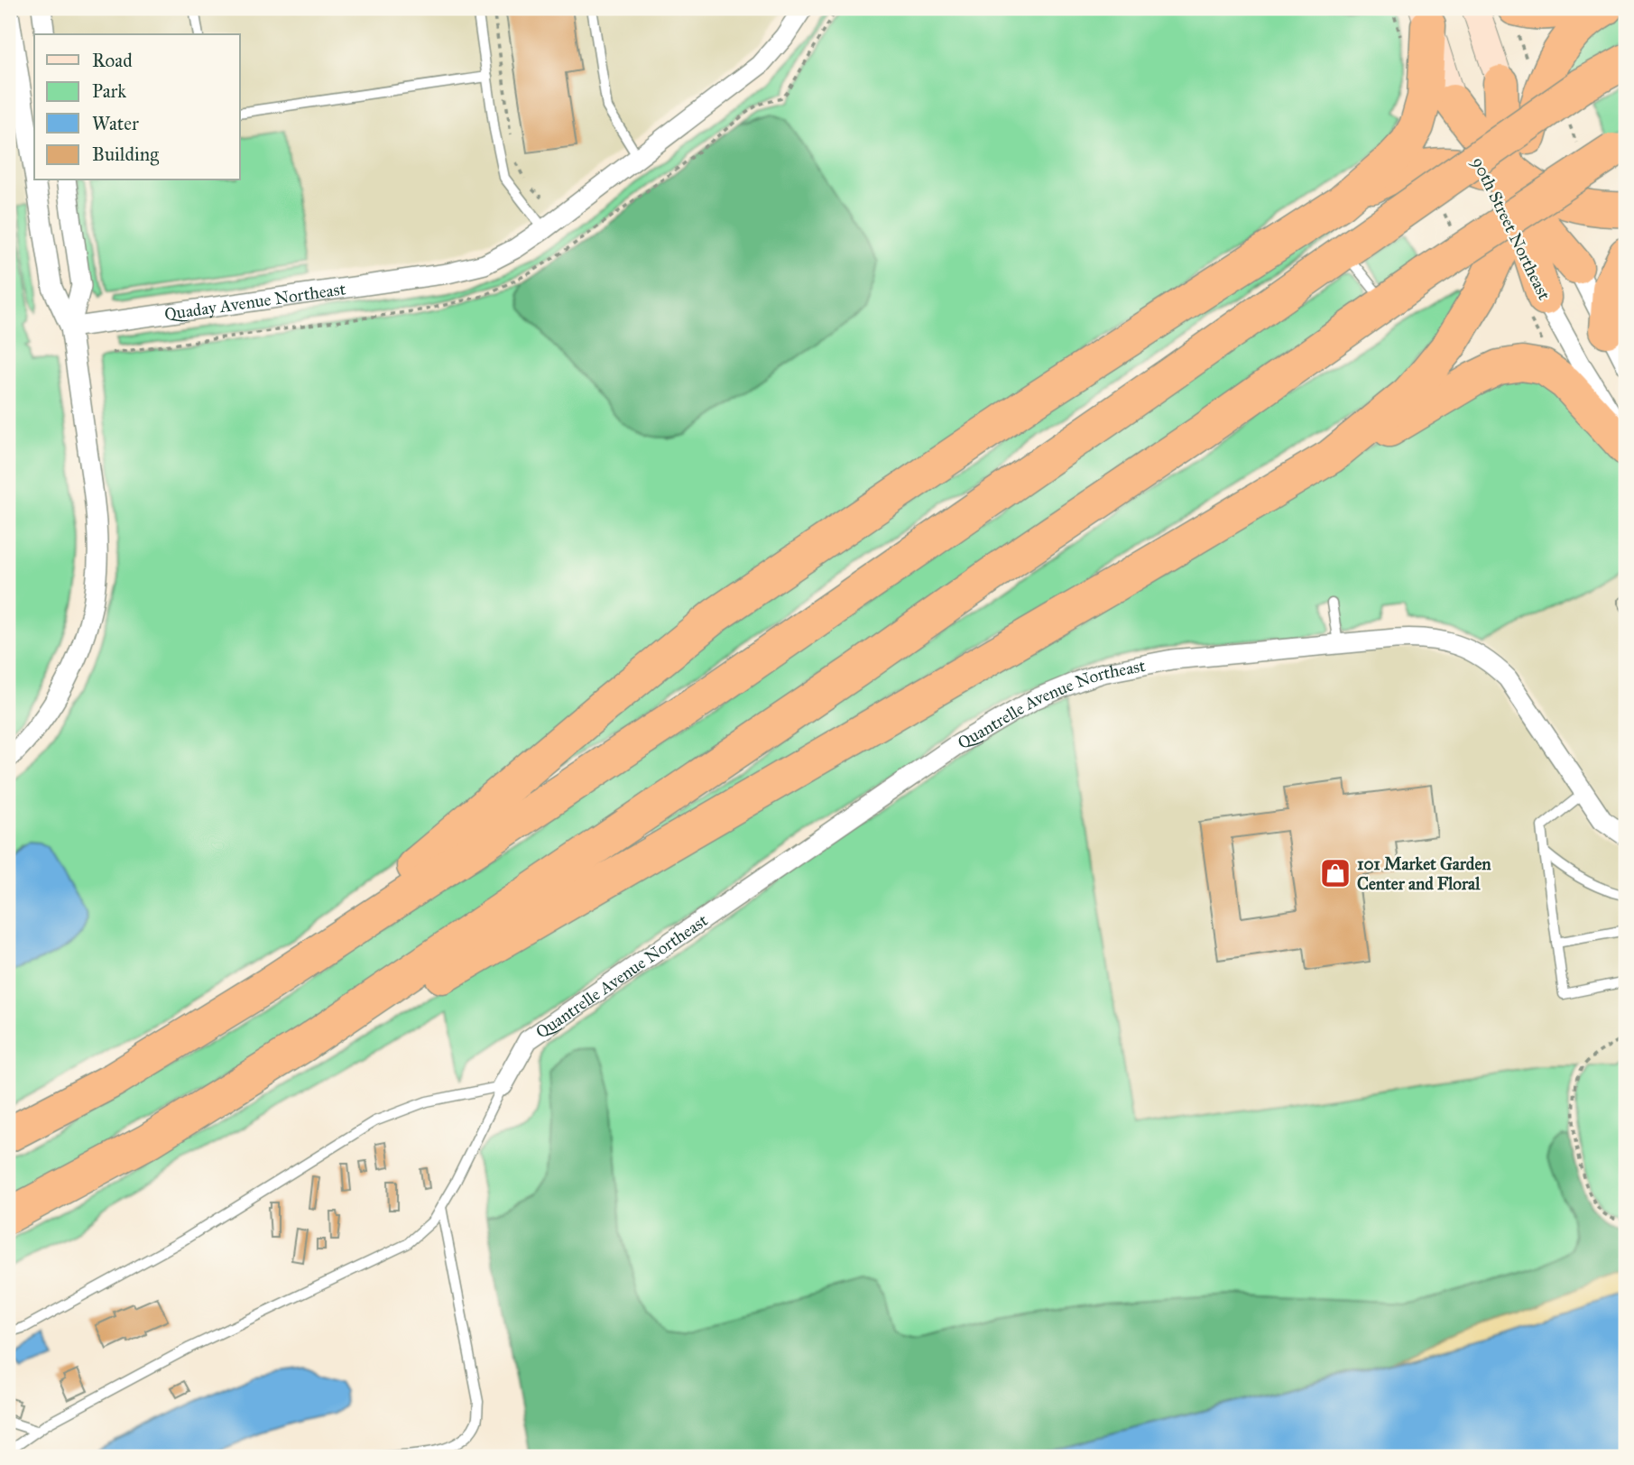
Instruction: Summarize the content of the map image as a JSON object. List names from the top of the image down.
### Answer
{
  "streets": {
    "street": ["90th Street Northeast", "Quaday Avenue Northeast", "Quantrelle Avenue Northeast"]
  },
  "places": {
    "shop": ["101 Market Garden Center and Floral"]
  },
  "legend": [
    "Road",
    "Park",
    "Water",
    "Building"
  ]
}
